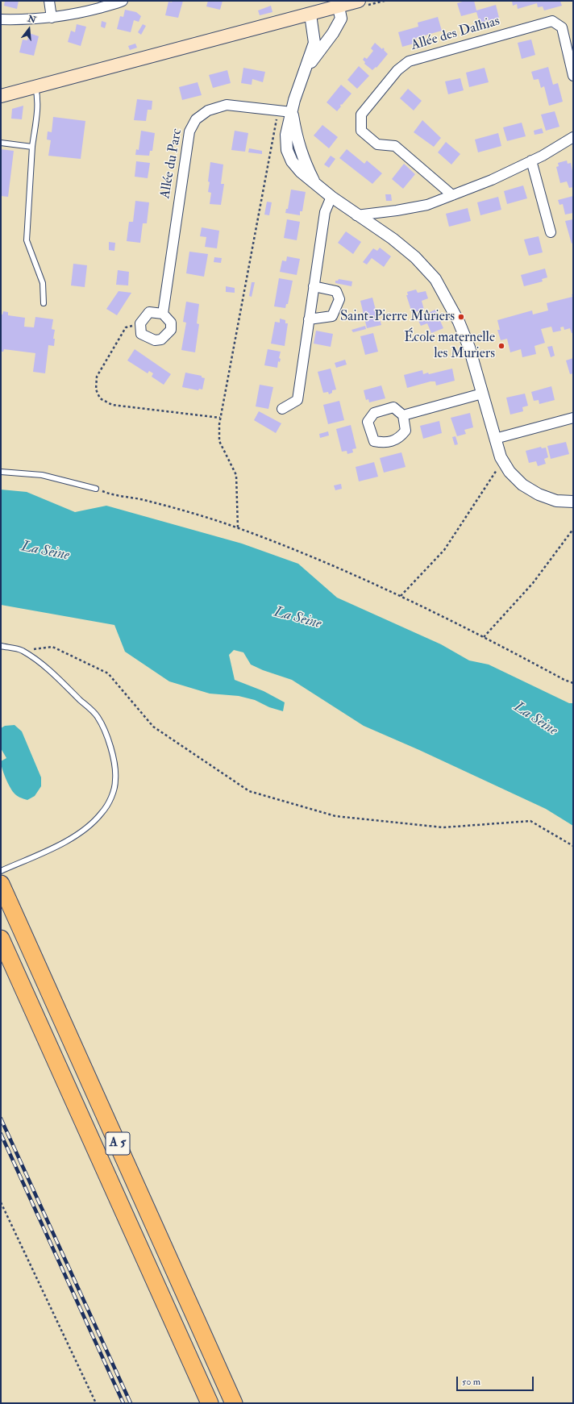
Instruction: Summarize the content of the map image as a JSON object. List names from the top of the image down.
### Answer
{
  "streets": {
    "highway": ["A 5"],
    "street": ["Allée des Dalhias", "Allée du Parc"]
  },
  "water": ["La Seine"],
  "places": ["Saint-Pierre Mûriers", "École maternelle les Muriers"],
  "scale_bar": "50 m",
  "north": "top"
}
